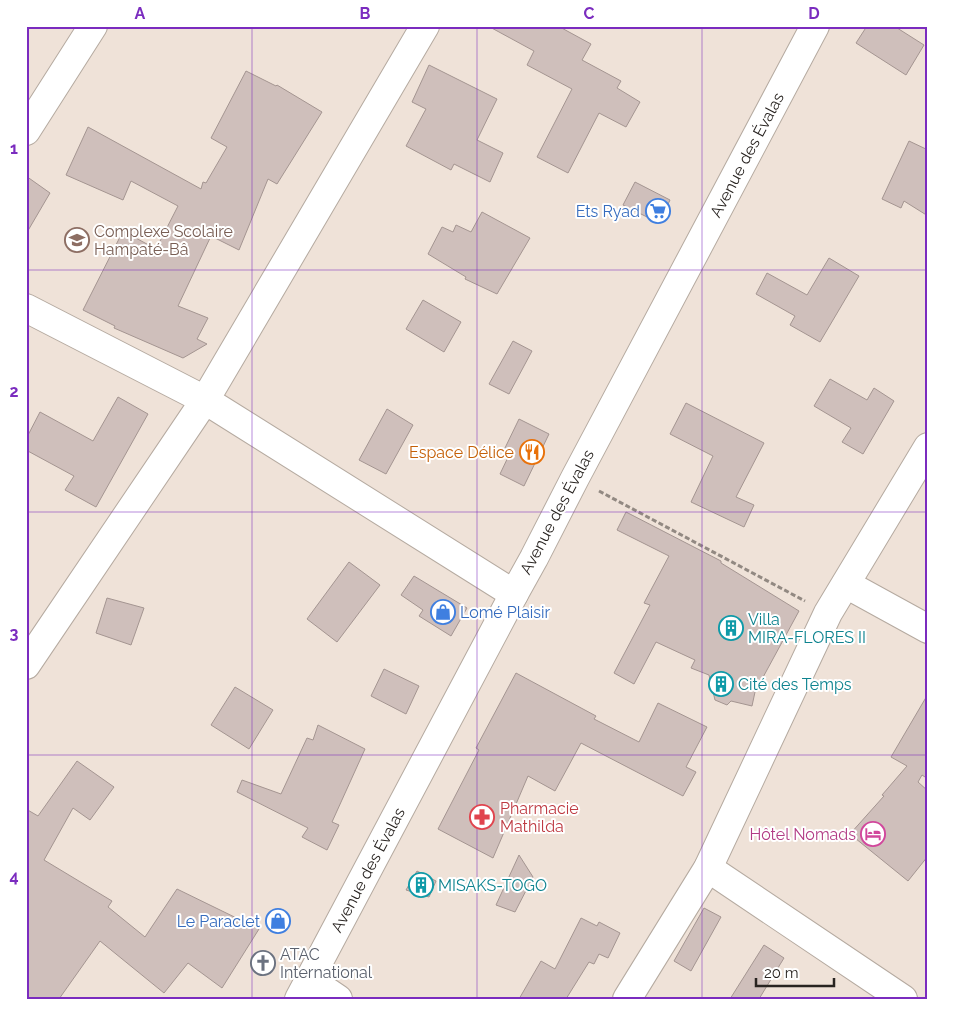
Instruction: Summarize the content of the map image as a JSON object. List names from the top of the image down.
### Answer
{
  "streets": {
    "street": ["Avenue des Évalas"]
  },
  "places": {
    "supermarket": ["Ets Ryad"],
    "school or university": ["Complexe Scolaire Hampaté-Bâ"],
    "restaurant": ["Espace Délice"],
    "shop": ["Lomé Plaisir", "Le Paraclet"],
    "building": ["Villa MIRA-FLORES II", "Cité des Temps", "MISAKS-TOGO"],
    "pharmacy": ["Pharmacie Mathilda"],
    "hotel": ["Hôtel Nomads"],
    "church": ["ATAC International"]
  },
  "scale_bar": "20 m",
  "grid": {
    "columns": [
      "A",
      "B",
      "C",
      "D"
    ],
    "rows": [
      "1",
      "2",
      "3",
      "4"
    ]
  }
}
